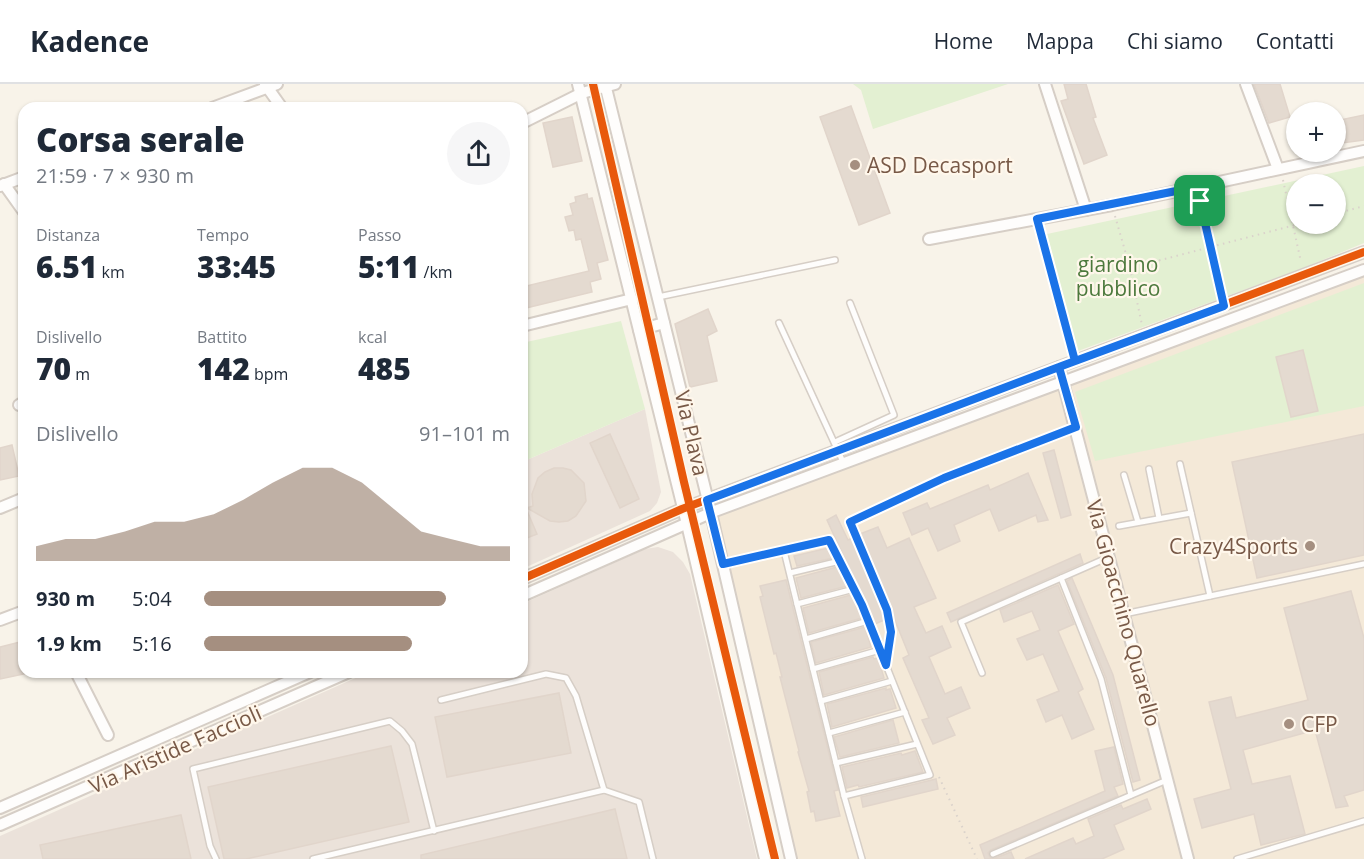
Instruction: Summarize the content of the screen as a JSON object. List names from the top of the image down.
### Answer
{
  "streets": {
    "street": ["Via Plava", "Via Gioacchino Quarello", "Via Aristide Faccioli"]
  },
  "parks": ["giardino pubblico"],
  "places": ["ASD Decasport", "Crazy4Sports", "CFP"],
  "page": {
    "header": "Kadence",
    "nav": [
      "Home",
      "Mappa",
      "Chi siamo",
      "Contatti"
    ],
    "map_buttons": ["+", "−"],
    "heading": ["Corsa serale", "21:59 · 7 × 930 m"],
    "stats": [
      ["Distanza", "6.51 km"],
      ["Tempo", "33:45"],
      ["Passo", "5:11 /km"],
      ["Dislivello", "70 m"],
      ["Battito", "142 bpm"],
      ["kcal", "485"]
    ],
    "chart": ["Dislivello", "91–101 m"],
    "list": [
      {
        "name": "930 m",
        "note": "5:04"
      },
      {
        "name": "1.9 km",
        "note": "5:16"
      }
    ]
  }
}
